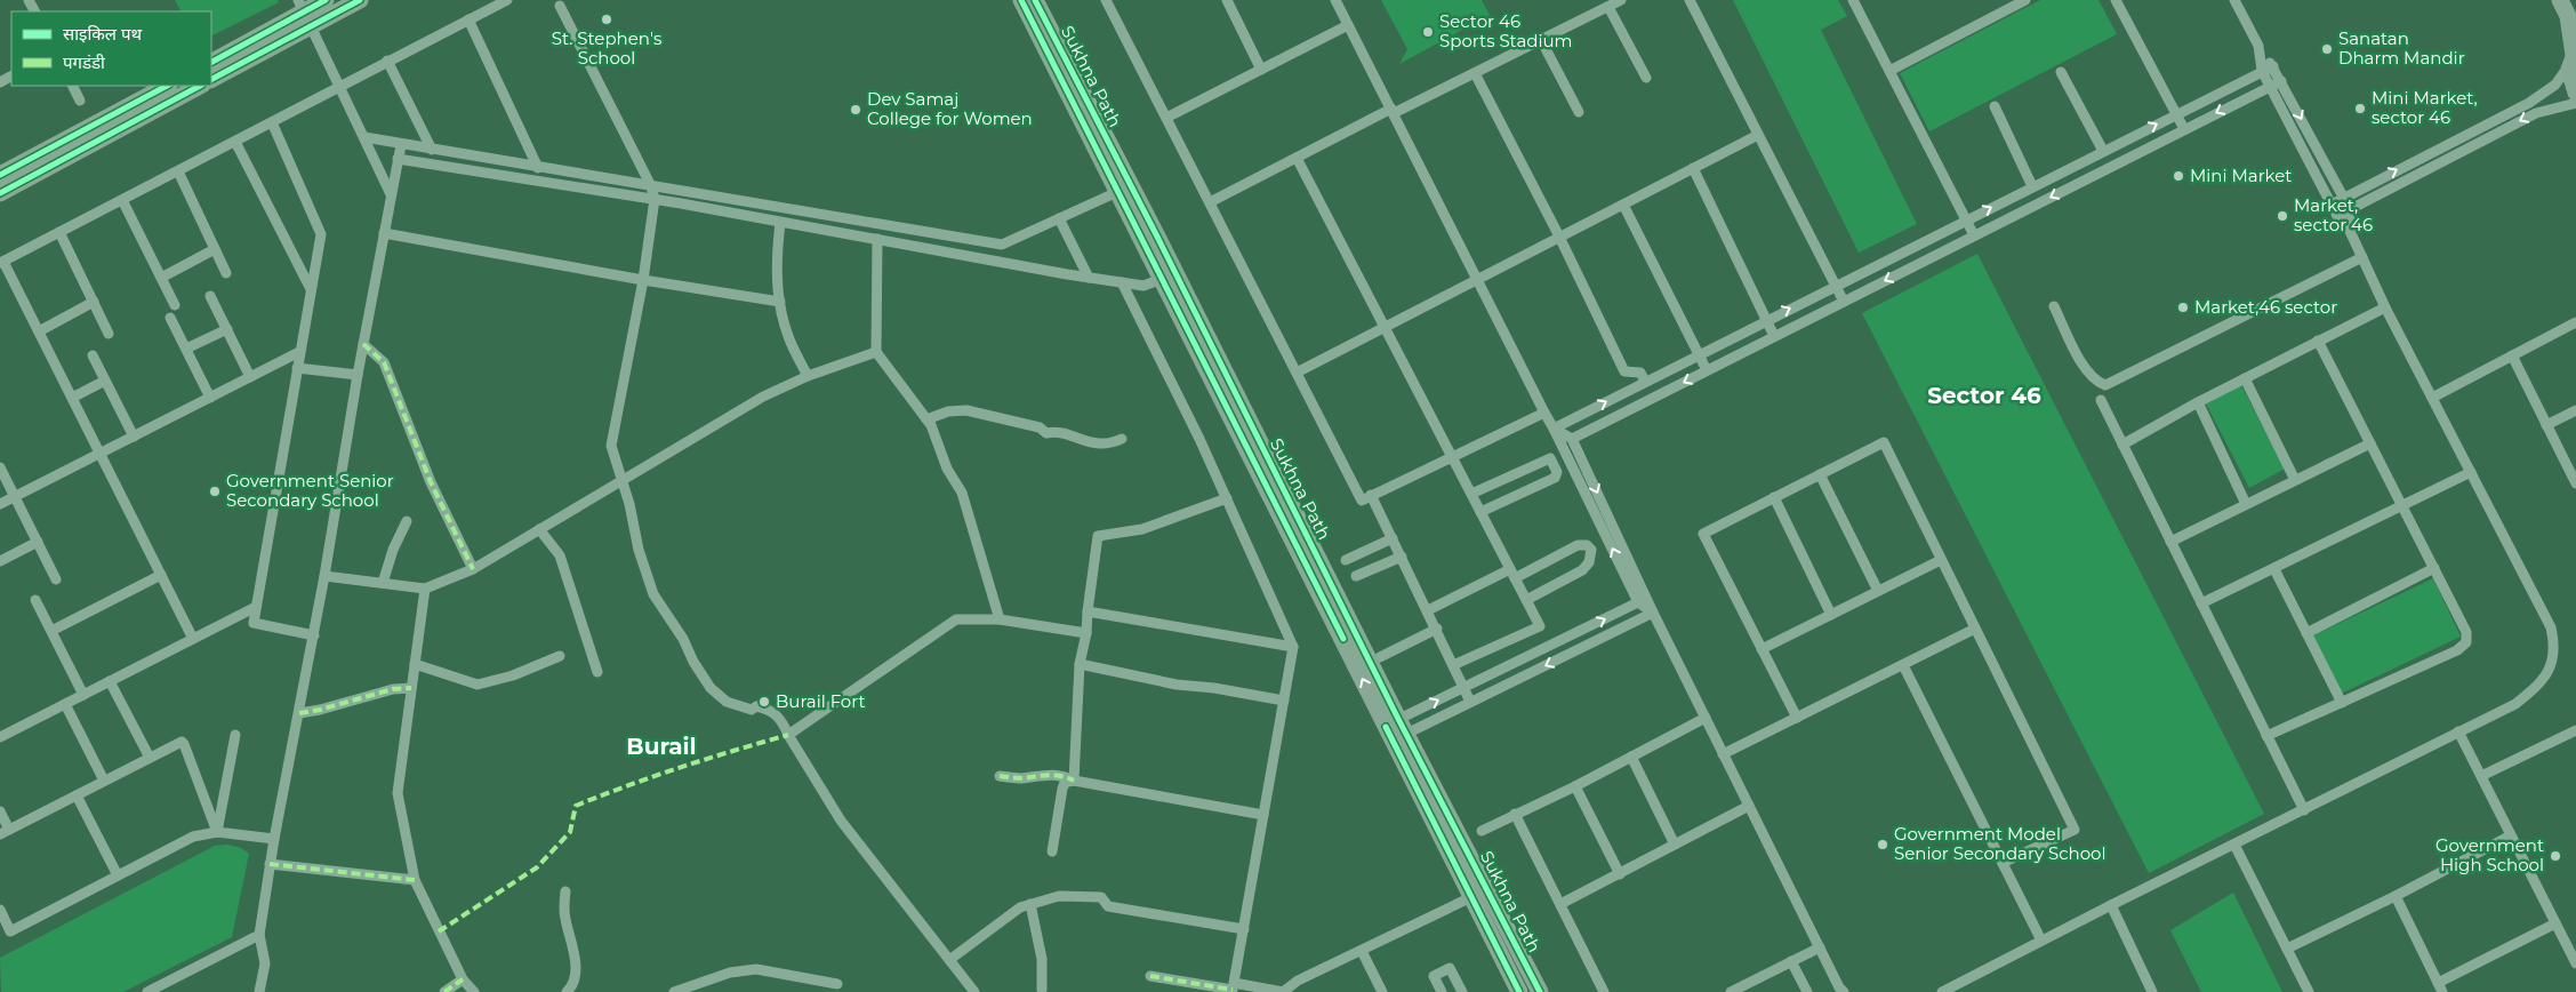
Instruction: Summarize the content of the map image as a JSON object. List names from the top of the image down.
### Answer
{
  "streets": {
    "main road": ["Sukhna Path"]
  },
  "districts": ["Sector 46", "Burail"],
  "places": [
    "St. Stephen's School",
    "Sector 46 Sports Stadium",
    "Sanatan Dharm Mandir",
    "Mini Market, sector 46",
    "Dev Samaj College for Women",
    "Mini Market",
    "Market, sector 46",
    "Market,46 sector",
    "Government Senior Secondary School",
    "Burail Fort",
    "Government Model Senior Secondary School",
    "Government High School"
  ],
  "legend": ["साइकिल पथ", "पगडंडी"]
}
